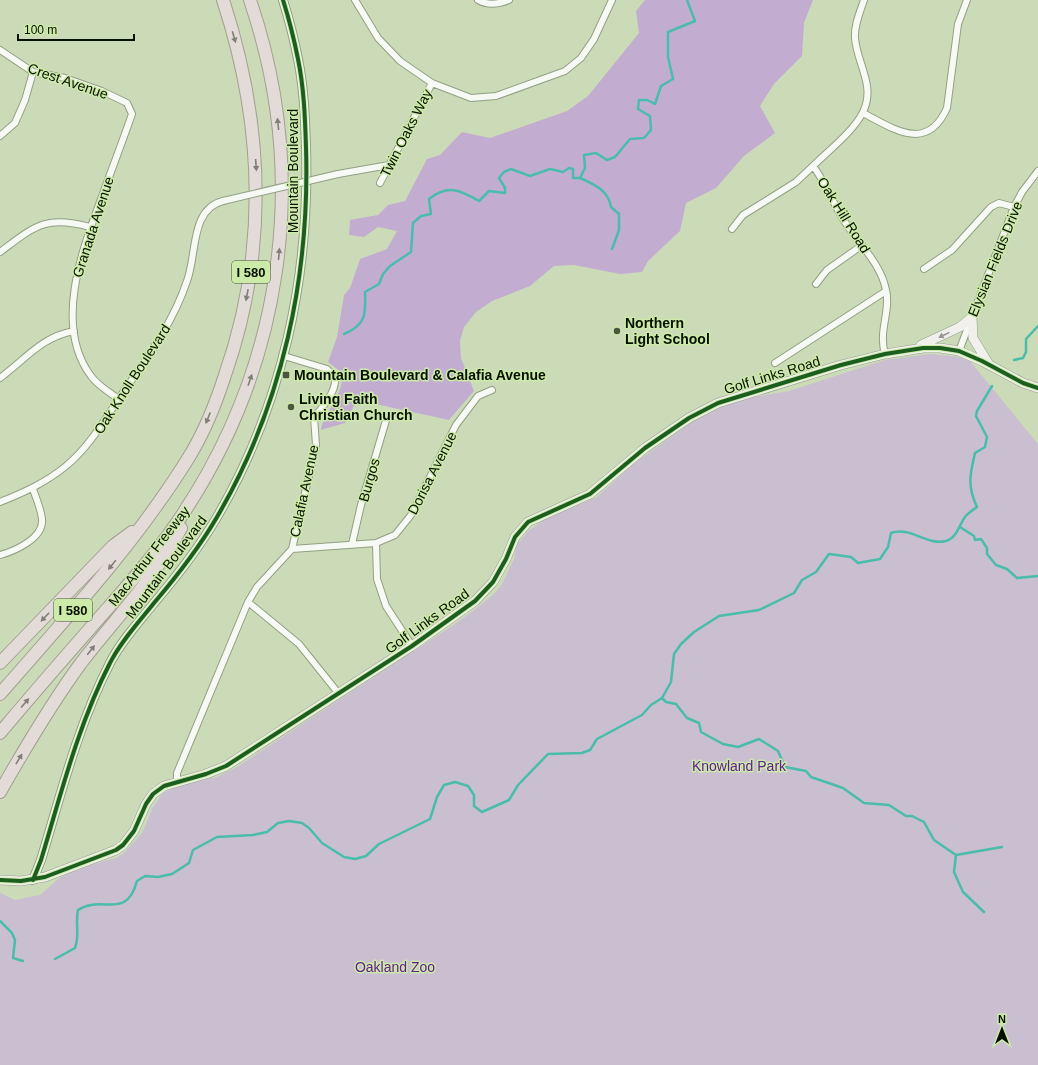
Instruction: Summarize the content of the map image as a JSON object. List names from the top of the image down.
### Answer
{
  "streets": {
    "highway": ["I 580", "MacArthur Freeway"],
    "main road": ["Golf Links Road"],
    "street": [
      "Crest Avenue",
      "Twin Oaks Way",
      "Mountain Boulevard",
      "Oak Hill Road",
      "Granada Avenue",
      "Elysian Fields Drive",
      "Oak Knoll Boulevard",
      "Dorisa Avenue",
      "Burgos",
      "Calafia Avenue"
    ]
  },
  "crossings": [
    ["Crest Avenue", "Granada Avenue"],
    ["Twin Oaks Way", "Oak Knoll Boulevard"],
    ["Mountain Boulevard", "Golf Links Road"],
    ["Mountain Boulevard", "Calafia Avenue"],
    ["Oak Hill Road", "Golf Links Road"],
    ["Granada Avenue", "Oak Knoll Boulevard"],
    ["Elysian Fields Drive", "Golf Links Road"],
    ["Golf Links Road", "Calafia Avenue"],
    ["Dorisa Avenue", "Burgos"],
    ["Dorisa Avenue", "Calafia Avenue"]
  ],
  "parks": ["Knowland Park", "Oakland Zoo"],
  "places": {
    "other": ["Northern Light School", "Living Faith Christian Church"],
    "transit": ["Mountain Boulevard & Calafia Avenue"]
  },
  "scale_bar": "100 m",
  "north": "top"
}
